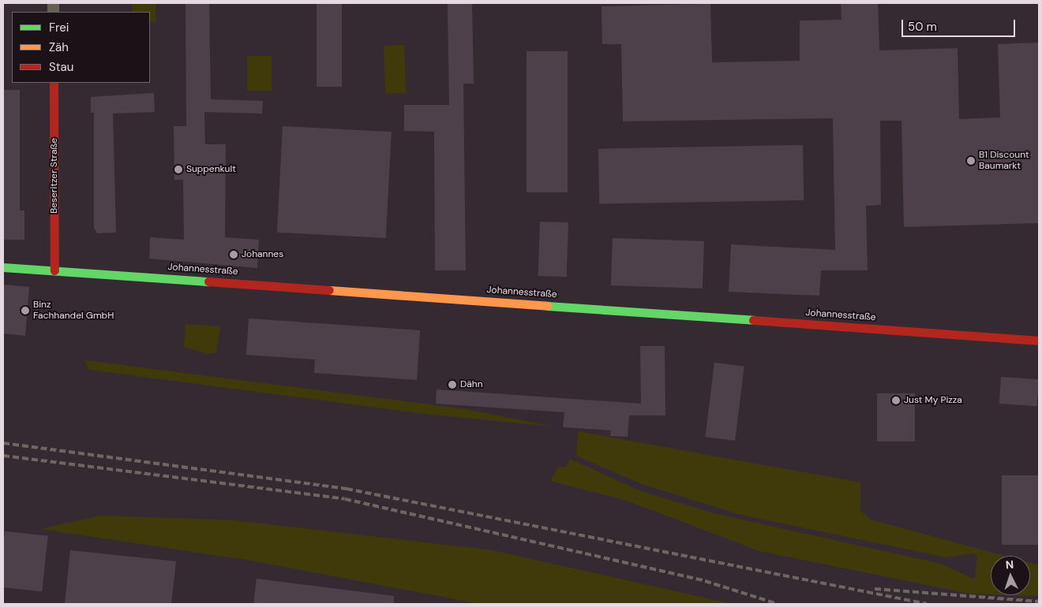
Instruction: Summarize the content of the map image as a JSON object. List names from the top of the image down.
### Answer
{
  "streets": {
    "main road": ["Beseritzer Straße", "Johannesstraße"]
  },
  "crossings": [
    ["Beseritzer Straße", "Johannesstraße"]
  ],
  "places": [
    "B1 Discount Baumarkt",
    "Suppenkult",
    "Johannes",
    "Binz Fachhandel GmbH",
    "Dähn",
    "Just My Pizza"
  ],
  "legend": ["Frei", "Zäh", "Stau"],
  "scale_bar": "50 m",
  "north": "top"
}
